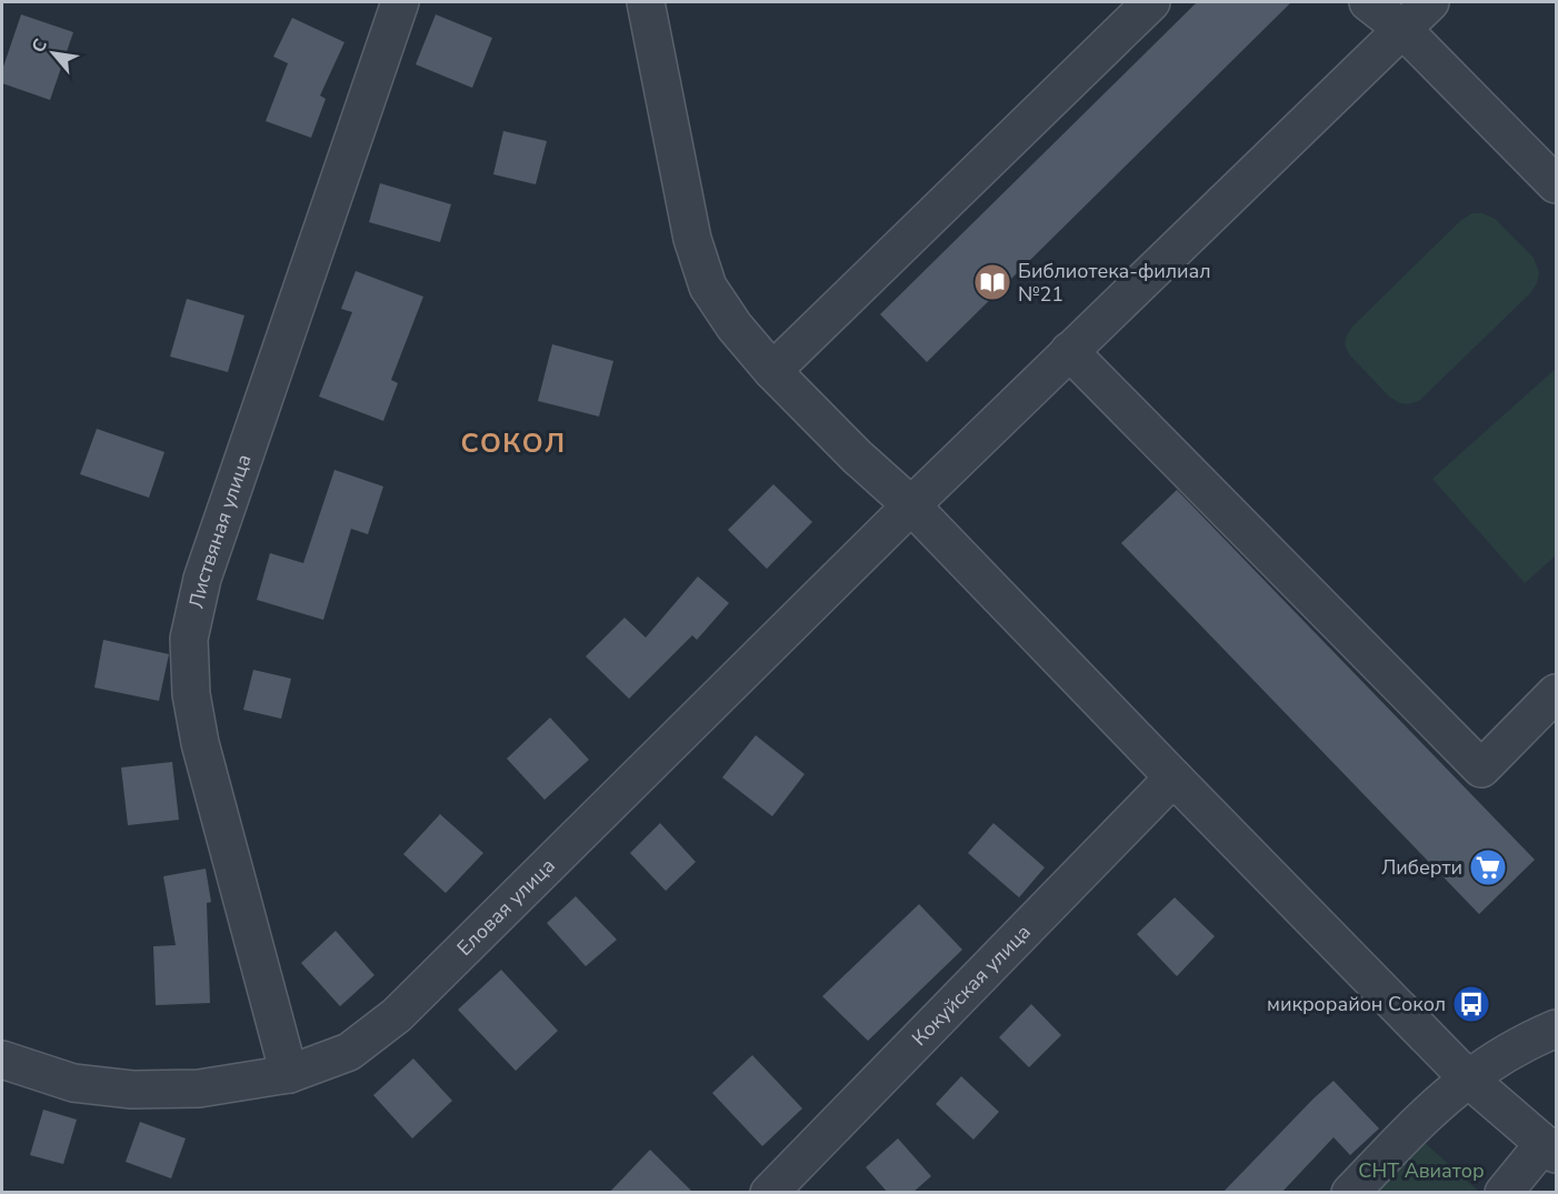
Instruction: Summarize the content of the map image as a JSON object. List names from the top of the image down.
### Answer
{
  "streets": {
    "street": ["Листвяная улица", "Еловая улица", "Кокуйская улица"]
  },
  "crossings": [
    ["Листвяная улица", "Еловая улица"]
  ],
  "districts": ["СОКОЛ"],
  "parks": ["СНТ Авиатор"],
  "places": {
    "library": ["Библиотека-филиал №21"],
    "supermarket": ["Либерти"],
    "bus stop": ["микрорайон Сокол"]
  },
  "north": "top left"
}
